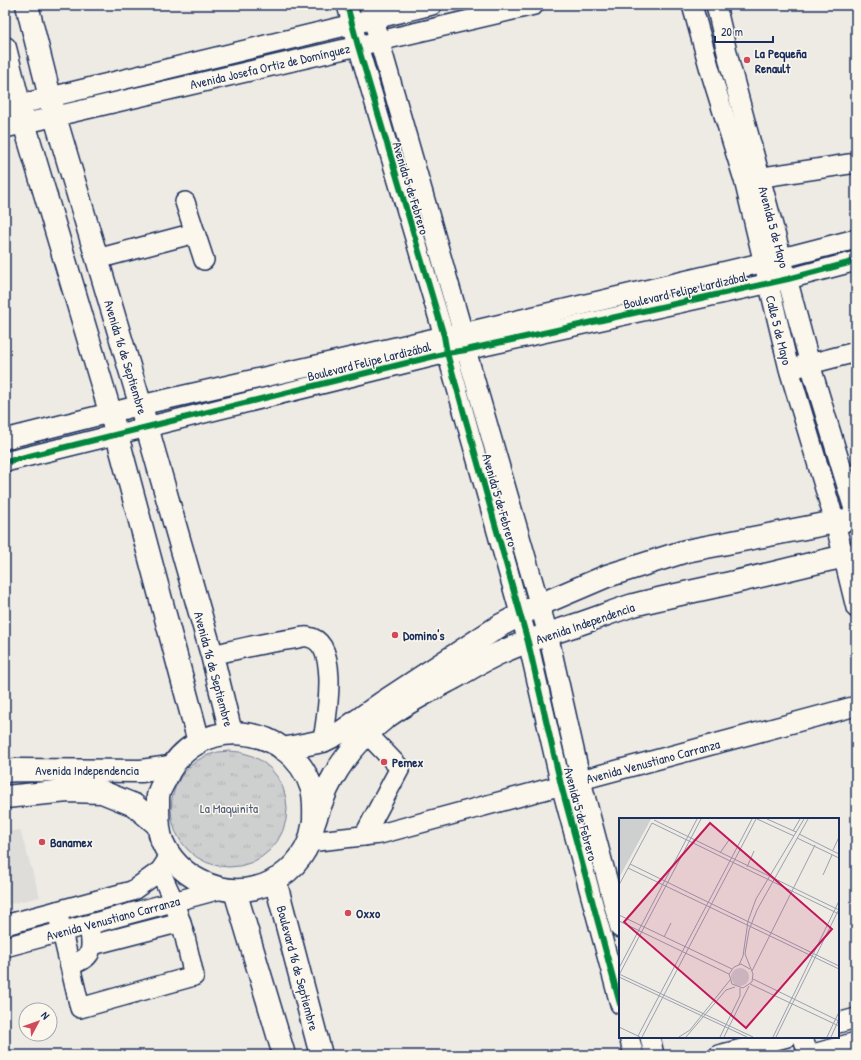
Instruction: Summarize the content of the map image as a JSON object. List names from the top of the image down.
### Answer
{
  "streets": {
    "main road": ["Avenida 16 de Septiembre", "Avenida Independencia", "Boulevard 16 de Septiembre"],
    "street": [
      "Avenida Josefa Ortiz de Domínguez",
      "Avenida 5 de Febrero",
      "Avenida 5 de Mayo",
      "Boulevard Felipe Lardizábal",
      "Calle 5 de Mayo",
      "Avenida Venustiano Carranza"
    ]
  },
  "crossings": [
    ["Avenida Josefa Ortiz de Domínguez", "Avenida 5 de Febrero"],
    ["Avenida Josefa Ortiz de Domínguez", "Avenida 16 de Septiembre"],
    ["Avenida 5 de Febrero", "Boulevard Felipe Lardizábal"],
    ["Avenida 5 de Febrero", "Avenida Independencia"],
    ["Avenida 5 de Febrero", "Avenida Venustiano Carranza"],
    ["Avenida 5 de Mayo", "Boulevard Felipe Lardizábal"],
    ["Avenida 5 de Mayo", "Calle 5 de Mayo"],
    ["Avenida 5 de Mayo", "Avenida Independencia"],
    ["Boulevard Felipe Lardizábal", "Calle 5 de Mayo"],
    ["Boulevard Felipe Lardizábal", "Avenida 16 de Septiembre"],
    ["Calle 5 de Mayo", "Avenida Independencia"],
    ["Avenida Independencia", "Avenida Venustiano Carranza"],
    ["Avenida Independencia", "Boulevard 16 de Septiembre"]
  ],
  "parks": ["La Maquinita"],
  "places": [
    "La Pequeña Renault",
    "Domino's",
    "Pemex",
    "Banamex",
    "Oxxo"
  ],
  "scale_bar": "20 m",
  "north": "top right"
}
